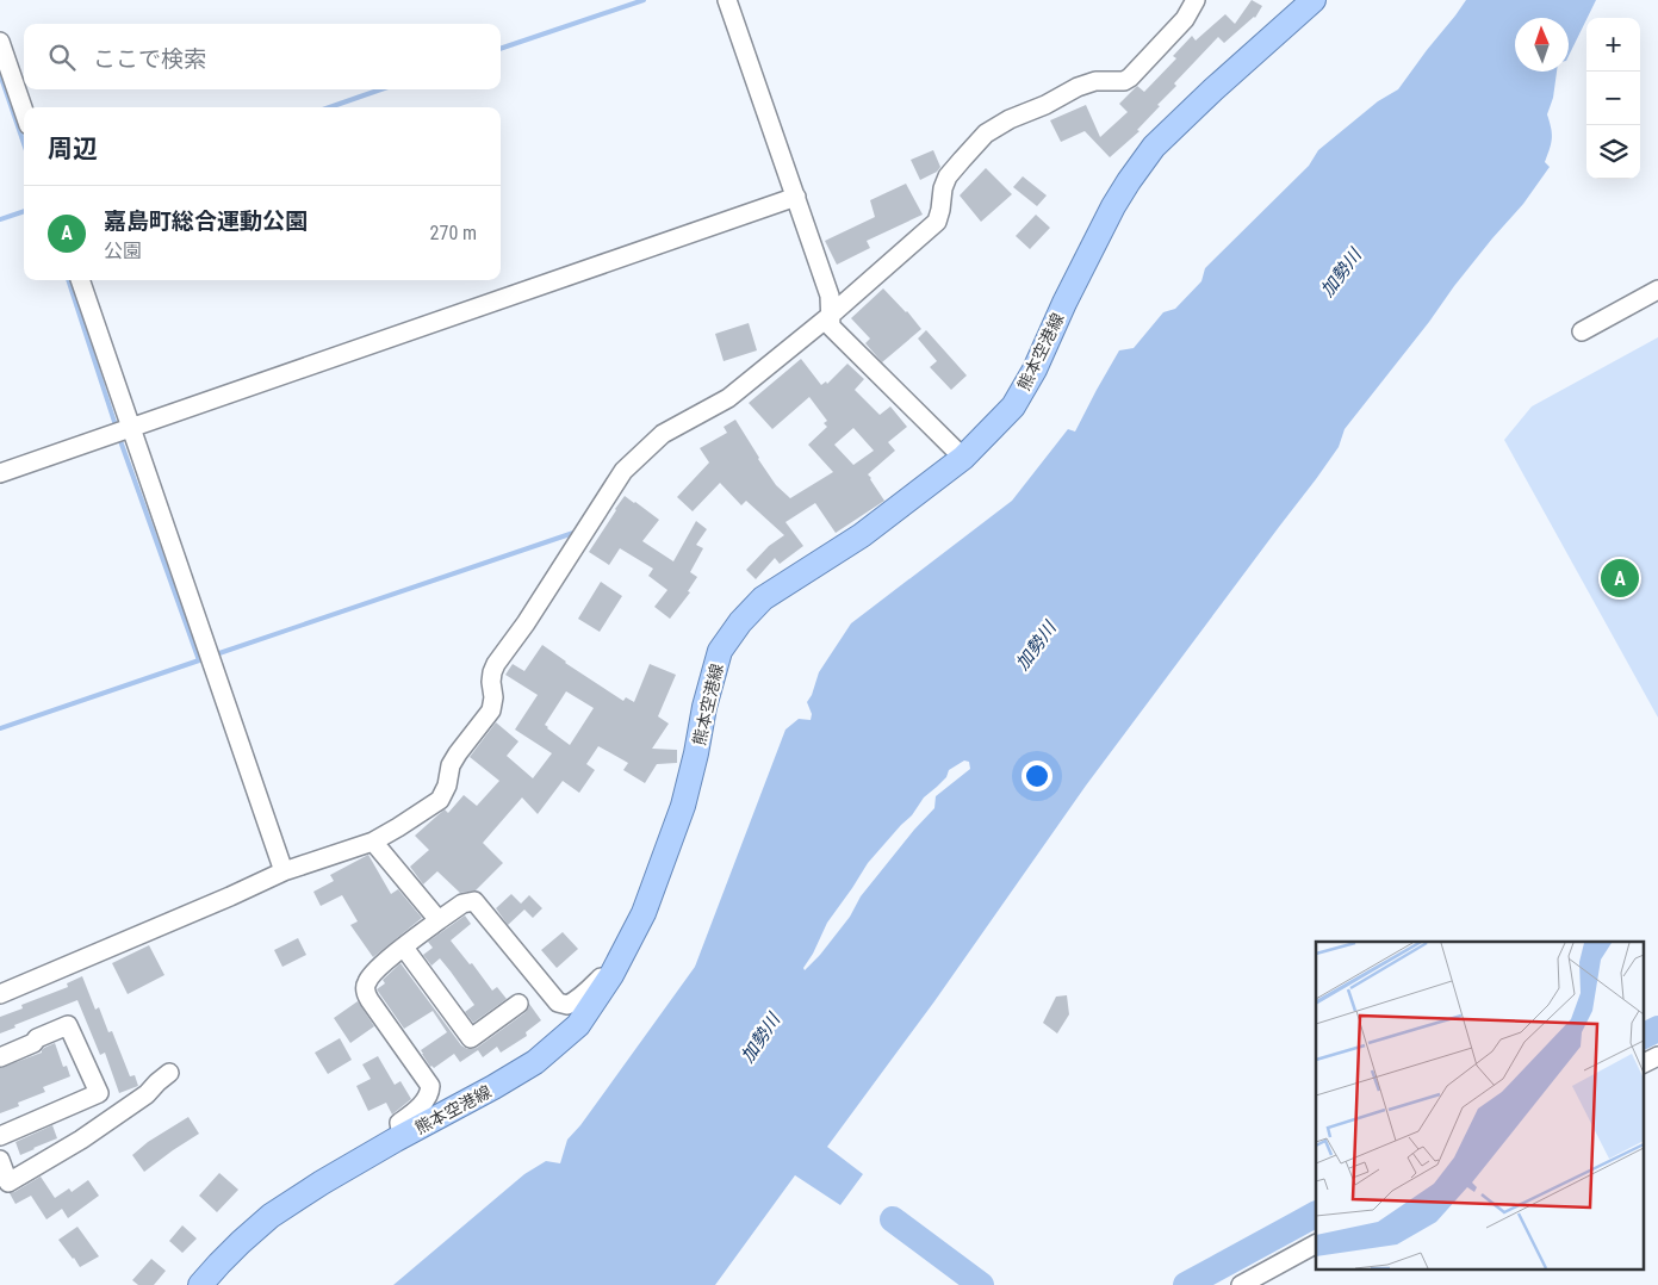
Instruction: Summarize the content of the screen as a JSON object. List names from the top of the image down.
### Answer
{
  "streets": {
    "main road": ["熊本空港線"]
  },
  "water": ["加勢川"],
  "north": "top",
  "page": {
    "map_buttons": ["+", "−"],
    "search": "ここで検索",
    "heading": "周辺",
    "list": [
      {
        "mark": "A",
        "name": "嘉島町総合運動公園",
        "note": "公園",
        "value": "270 m"
      }
    ],
    "pins": "A"
  }
}
